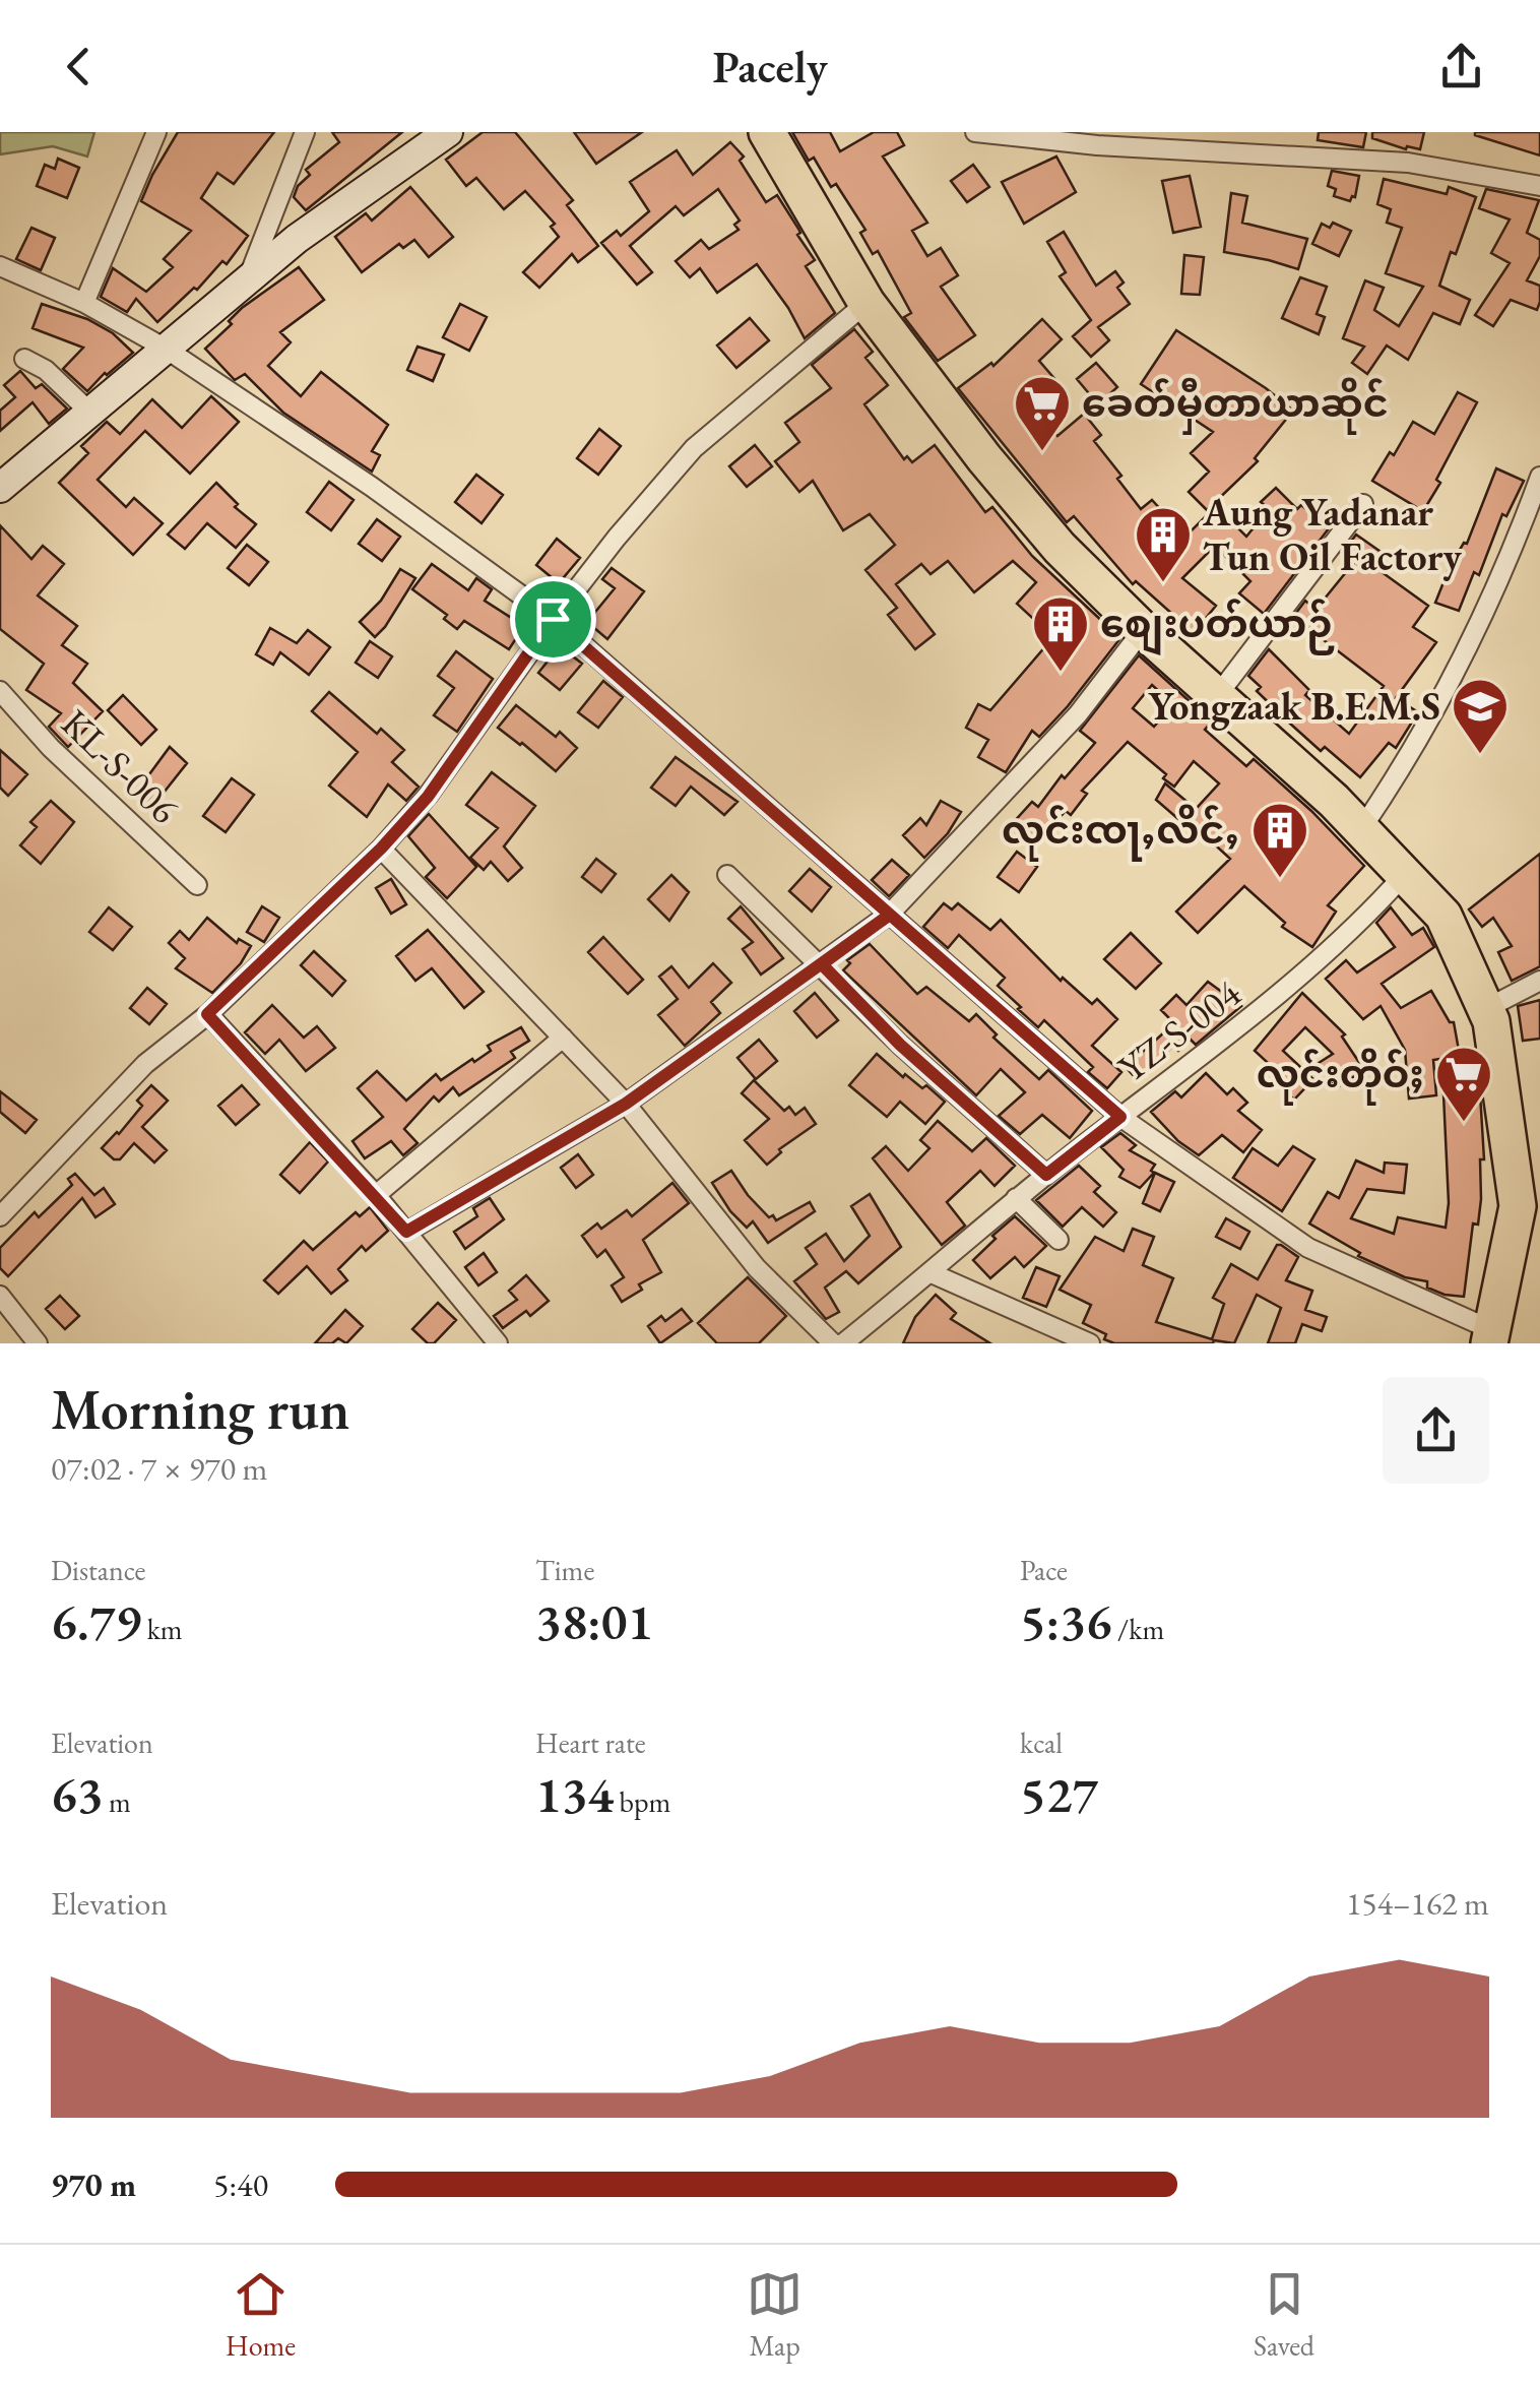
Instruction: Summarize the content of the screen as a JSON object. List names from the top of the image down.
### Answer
{
  "streets": {
    "street": ["KL-S-006", "YZ-S-004"]
  },
  "places": {
    "supermarket": ["ခေတ်မှီတာယာဆိုင်", "လုင်းတိုဝ်ႈ"],
    "building": ["Aung Yadanar Tun Oil Factory", "စျေးပတ်ယာဉ်", "လုင်းၸႃႇလိင်ႇ"],
    "school or university": ["Yongzaak B.E.M.S"]
  },
  "page": {
    "header": "Pacely",
    "heading": ["Morning run", "07:02 · 7 × 970 m"],
    "stats": [
      ["Distance", "6.79 km"],
      ["Time", "38:01"],
      ["Pace", "5:36 /km"],
      ["Elevation", "63 m"],
      ["Heart rate", "134 bpm"],
      ["kcal", "527"]
    ],
    "chart": ["Elevation", "154–162 m"],
    "list": [
      {
        "name": "970 m",
        "note": "5:40"
      }
    ],
    "tabs": ["Home", "Map", "Saved"]
  }
}
